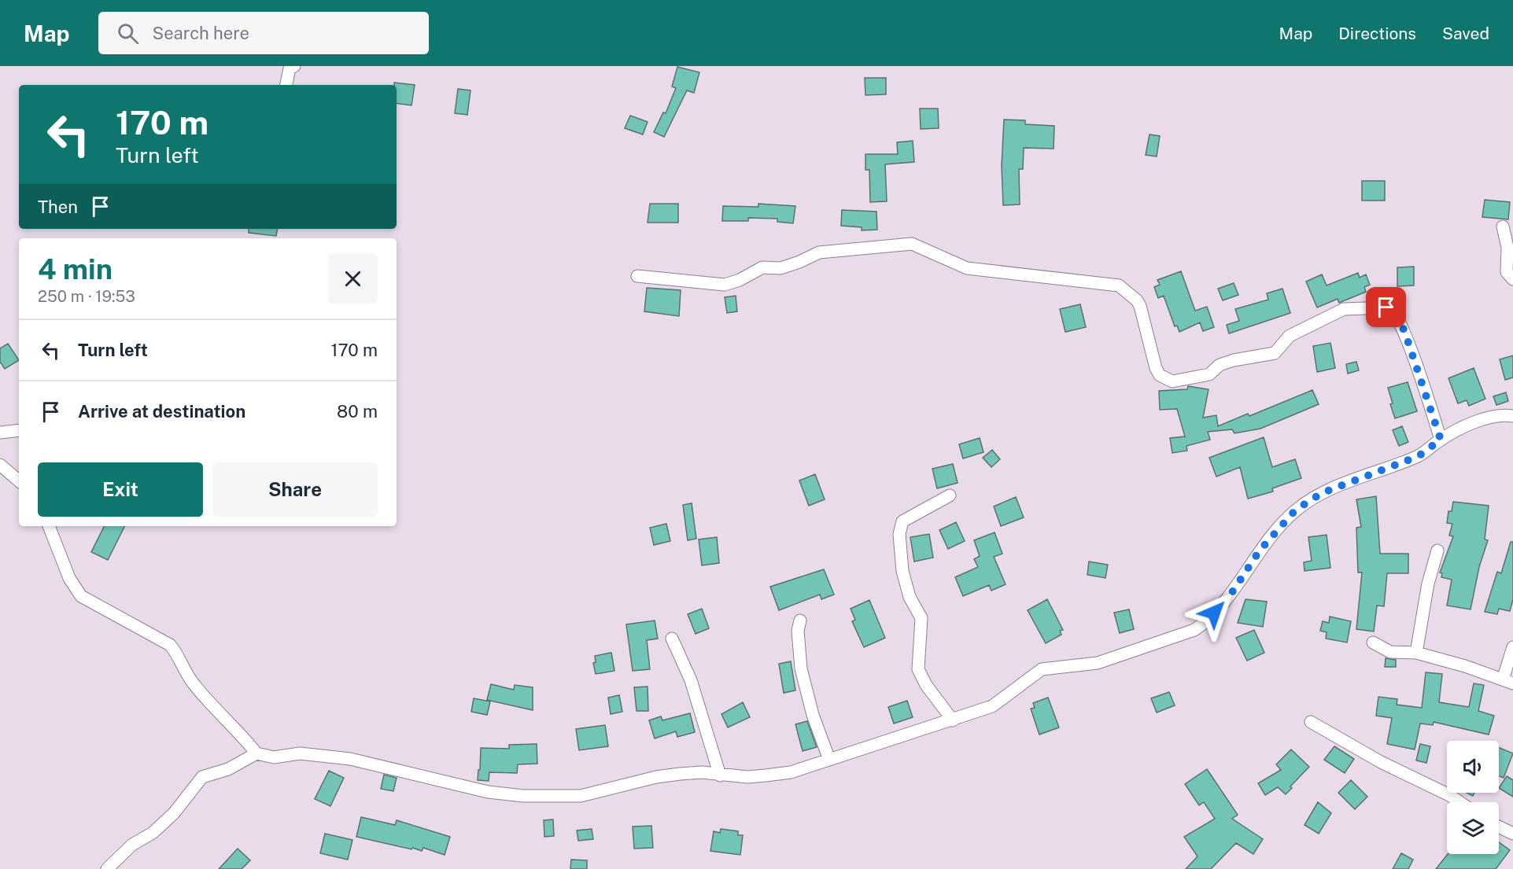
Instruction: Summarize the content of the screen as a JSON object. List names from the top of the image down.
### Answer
{
  "page": {
    "header": "Map",
    "search": "Search here",
    "nav": ["Map", "Directions", "Saved"],
    "turn": ["170 m", "Turn left"],
    "then": "Then",
    "heading": ["4 min", "250 m · 19:53"],
    "list": [
      {
        "name": "Turn left",
        "value": "170 m"
      },
      {
        "name": "Arrive at destination",
        "value": "80 m"
      }
    ],
    "buttons": ["Exit", "Share"]
  }
}
